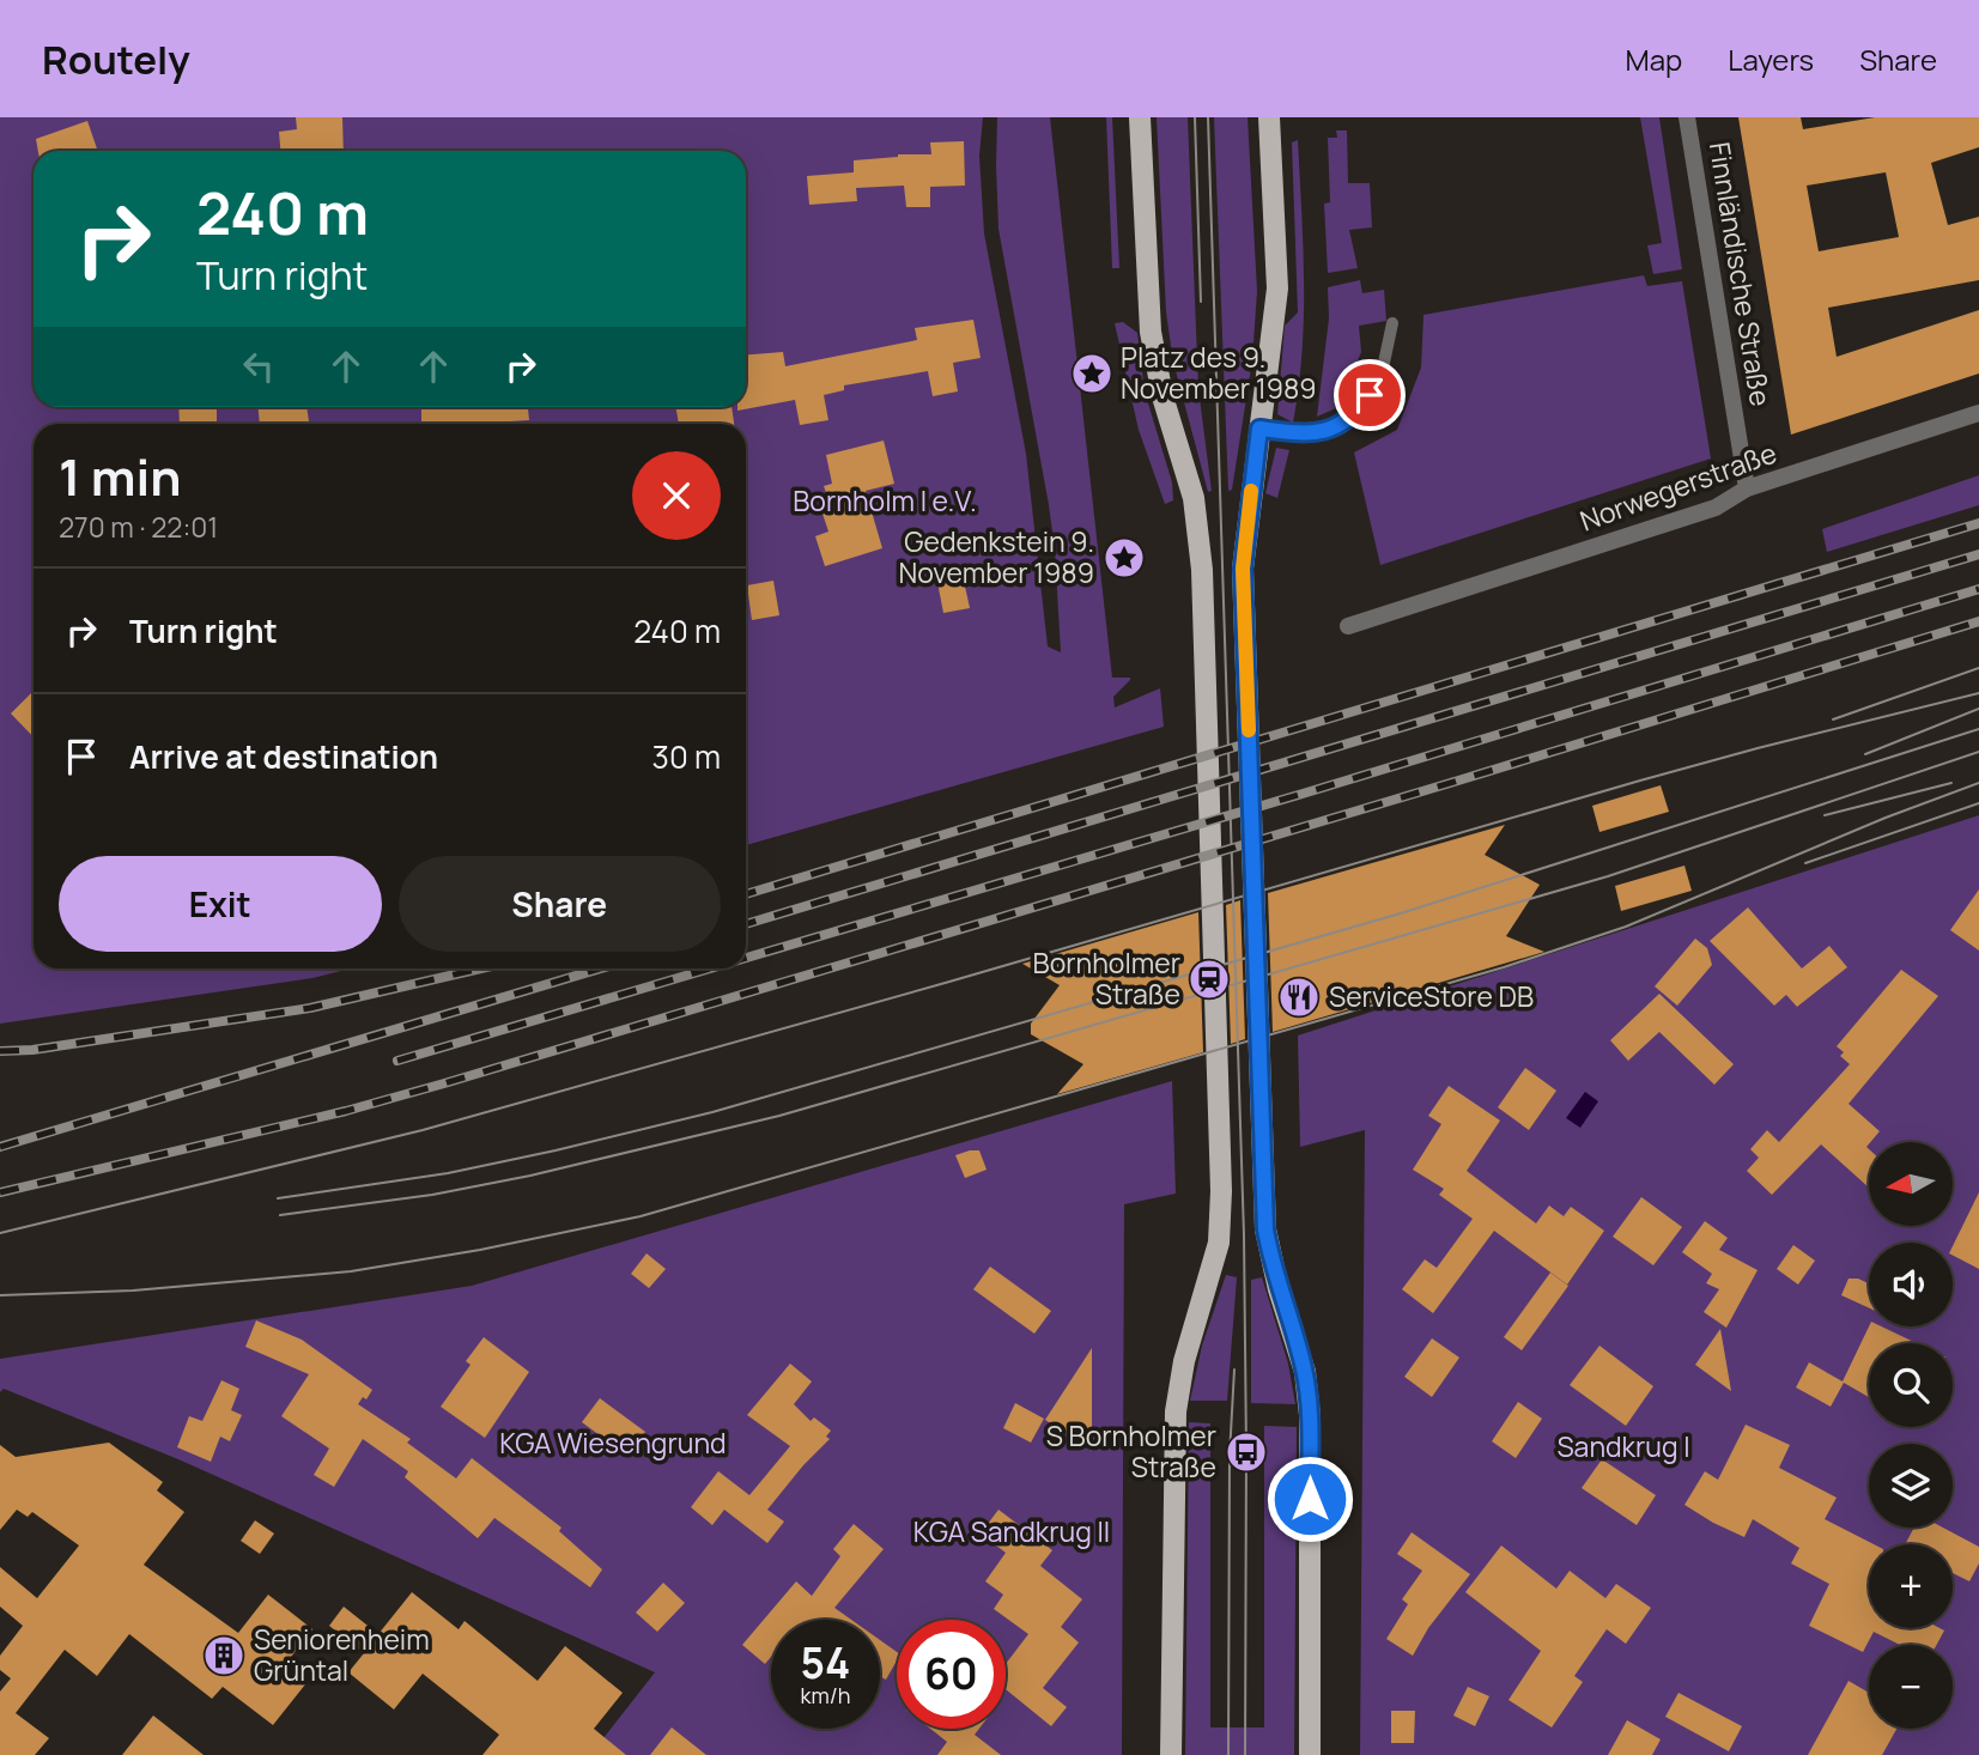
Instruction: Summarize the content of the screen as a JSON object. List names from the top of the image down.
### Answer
{
  "streets": {
    "street": ["Finnländische Straße", "Norwegerstraße"]
  },
  "crossings": [
    ["Finnländische Straße", "Norwegerstraße"]
  ],
  "parks": [
    "Bornholm I e.V.",
    "KGA Wiesengrund",
    "Sandkrug I",
    "KGA Sandkrug II"
  ],
  "places": {
    "place": ["Platz des 9. November 1989", "Gedenkstein 9. November 1989"],
    "station": ["Bornholmer Straße"],
    "restaurant": ["ServiceStore DB"],
    "bus stop": ["S Bornholmer Straße"],
    "building": ["Seniorenheim Grüntal"]
  },
  "north": "left",
  "page": {
    "header": "Routely",
    "nav": ["Map", "Layers", "Share"],
    "turn": ["240 m", "Turn right"],
    "heading": ["1 min", "270 m · 22:01"],
    "list": [
      {
        "name": "Turn right",
        "value": "240 m"
      },
      {
        "name": "Arrive at destination",
        "value": "30 m"
      }
    ],
    "buttons": ["Exit", "Share"],
    "map_buttons": ["+", "−"],
    "speed": "54 km/h",
    "limit": "60"
  }
}
